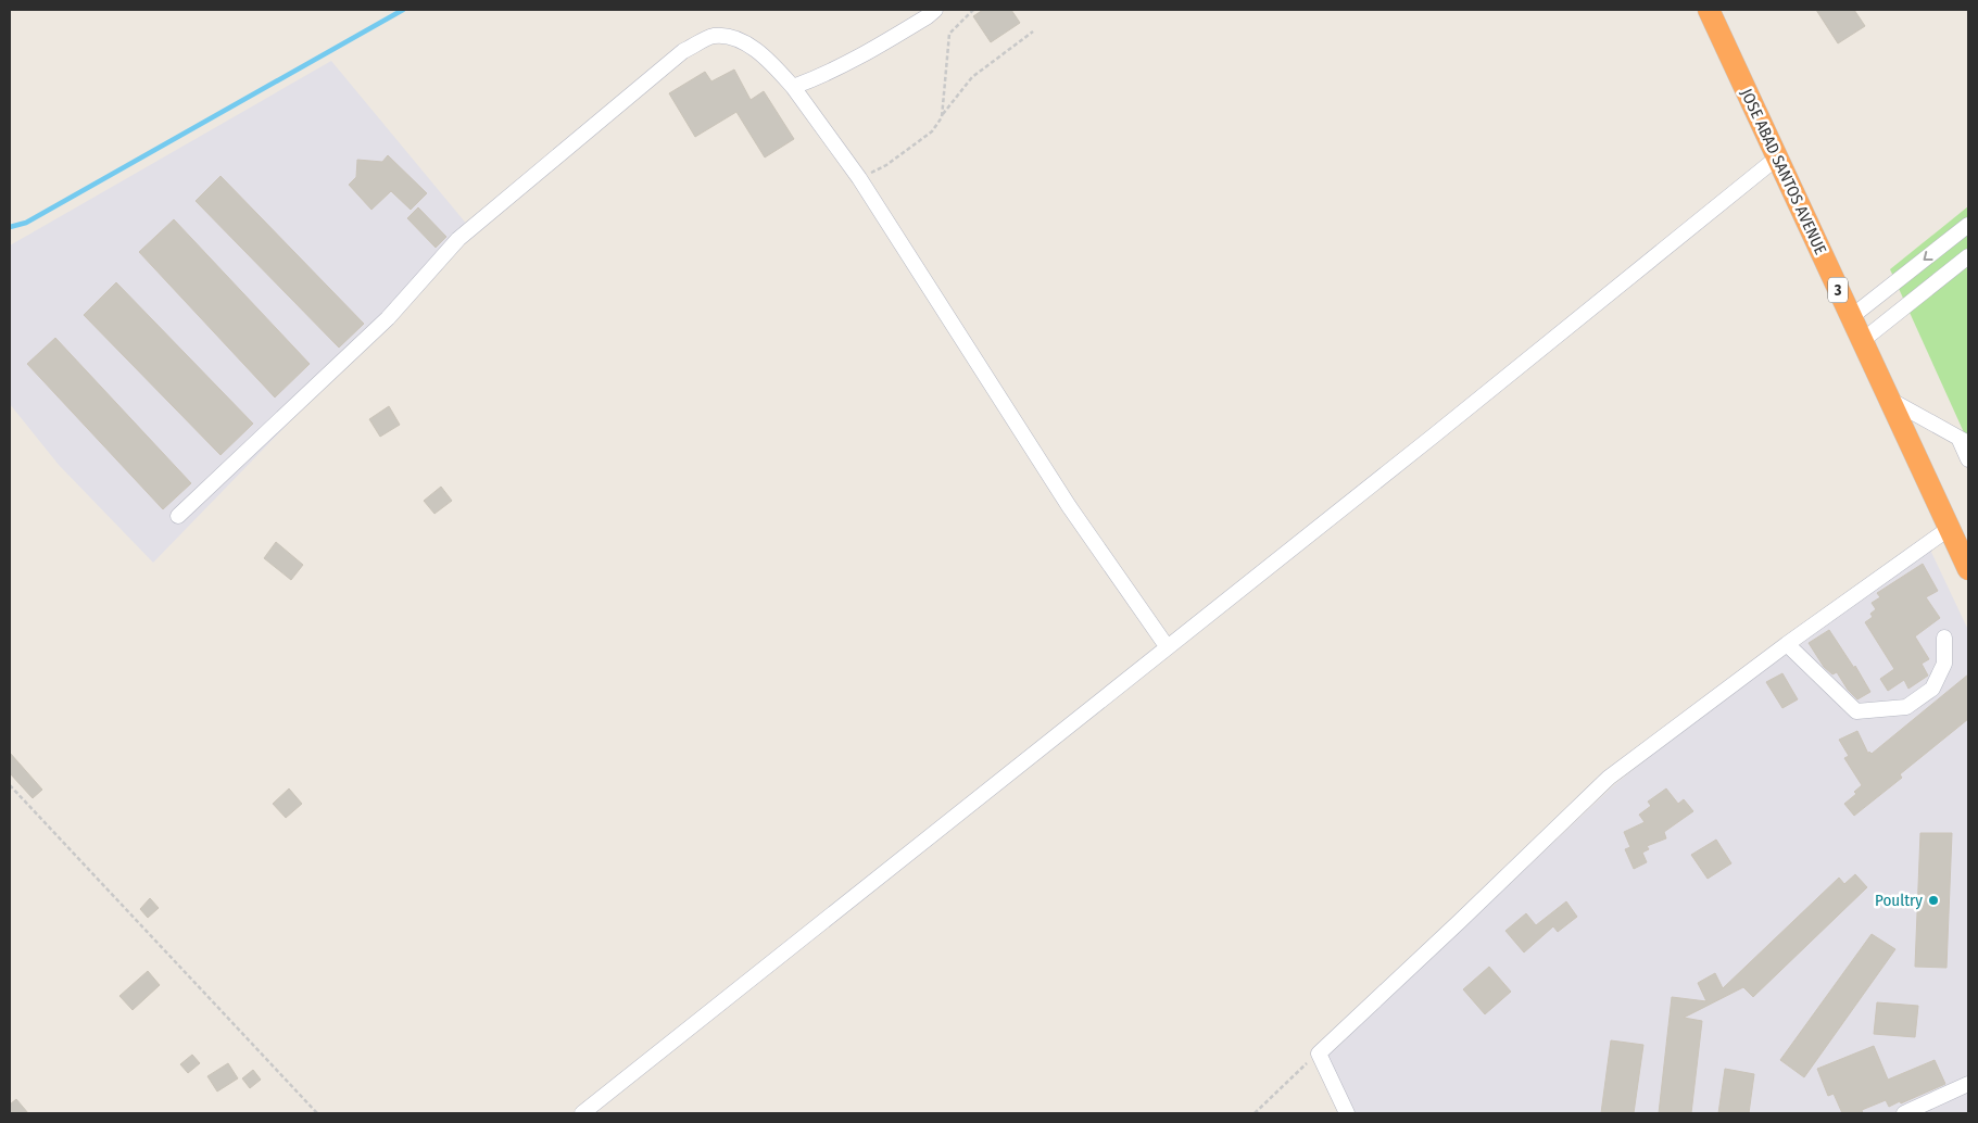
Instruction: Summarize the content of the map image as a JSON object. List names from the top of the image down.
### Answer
{
  "streets": {
    "highway": ["JOSE ABAD SANTOS AVENUE", "3"]
  },
  "places": ["Poultry"]
}
